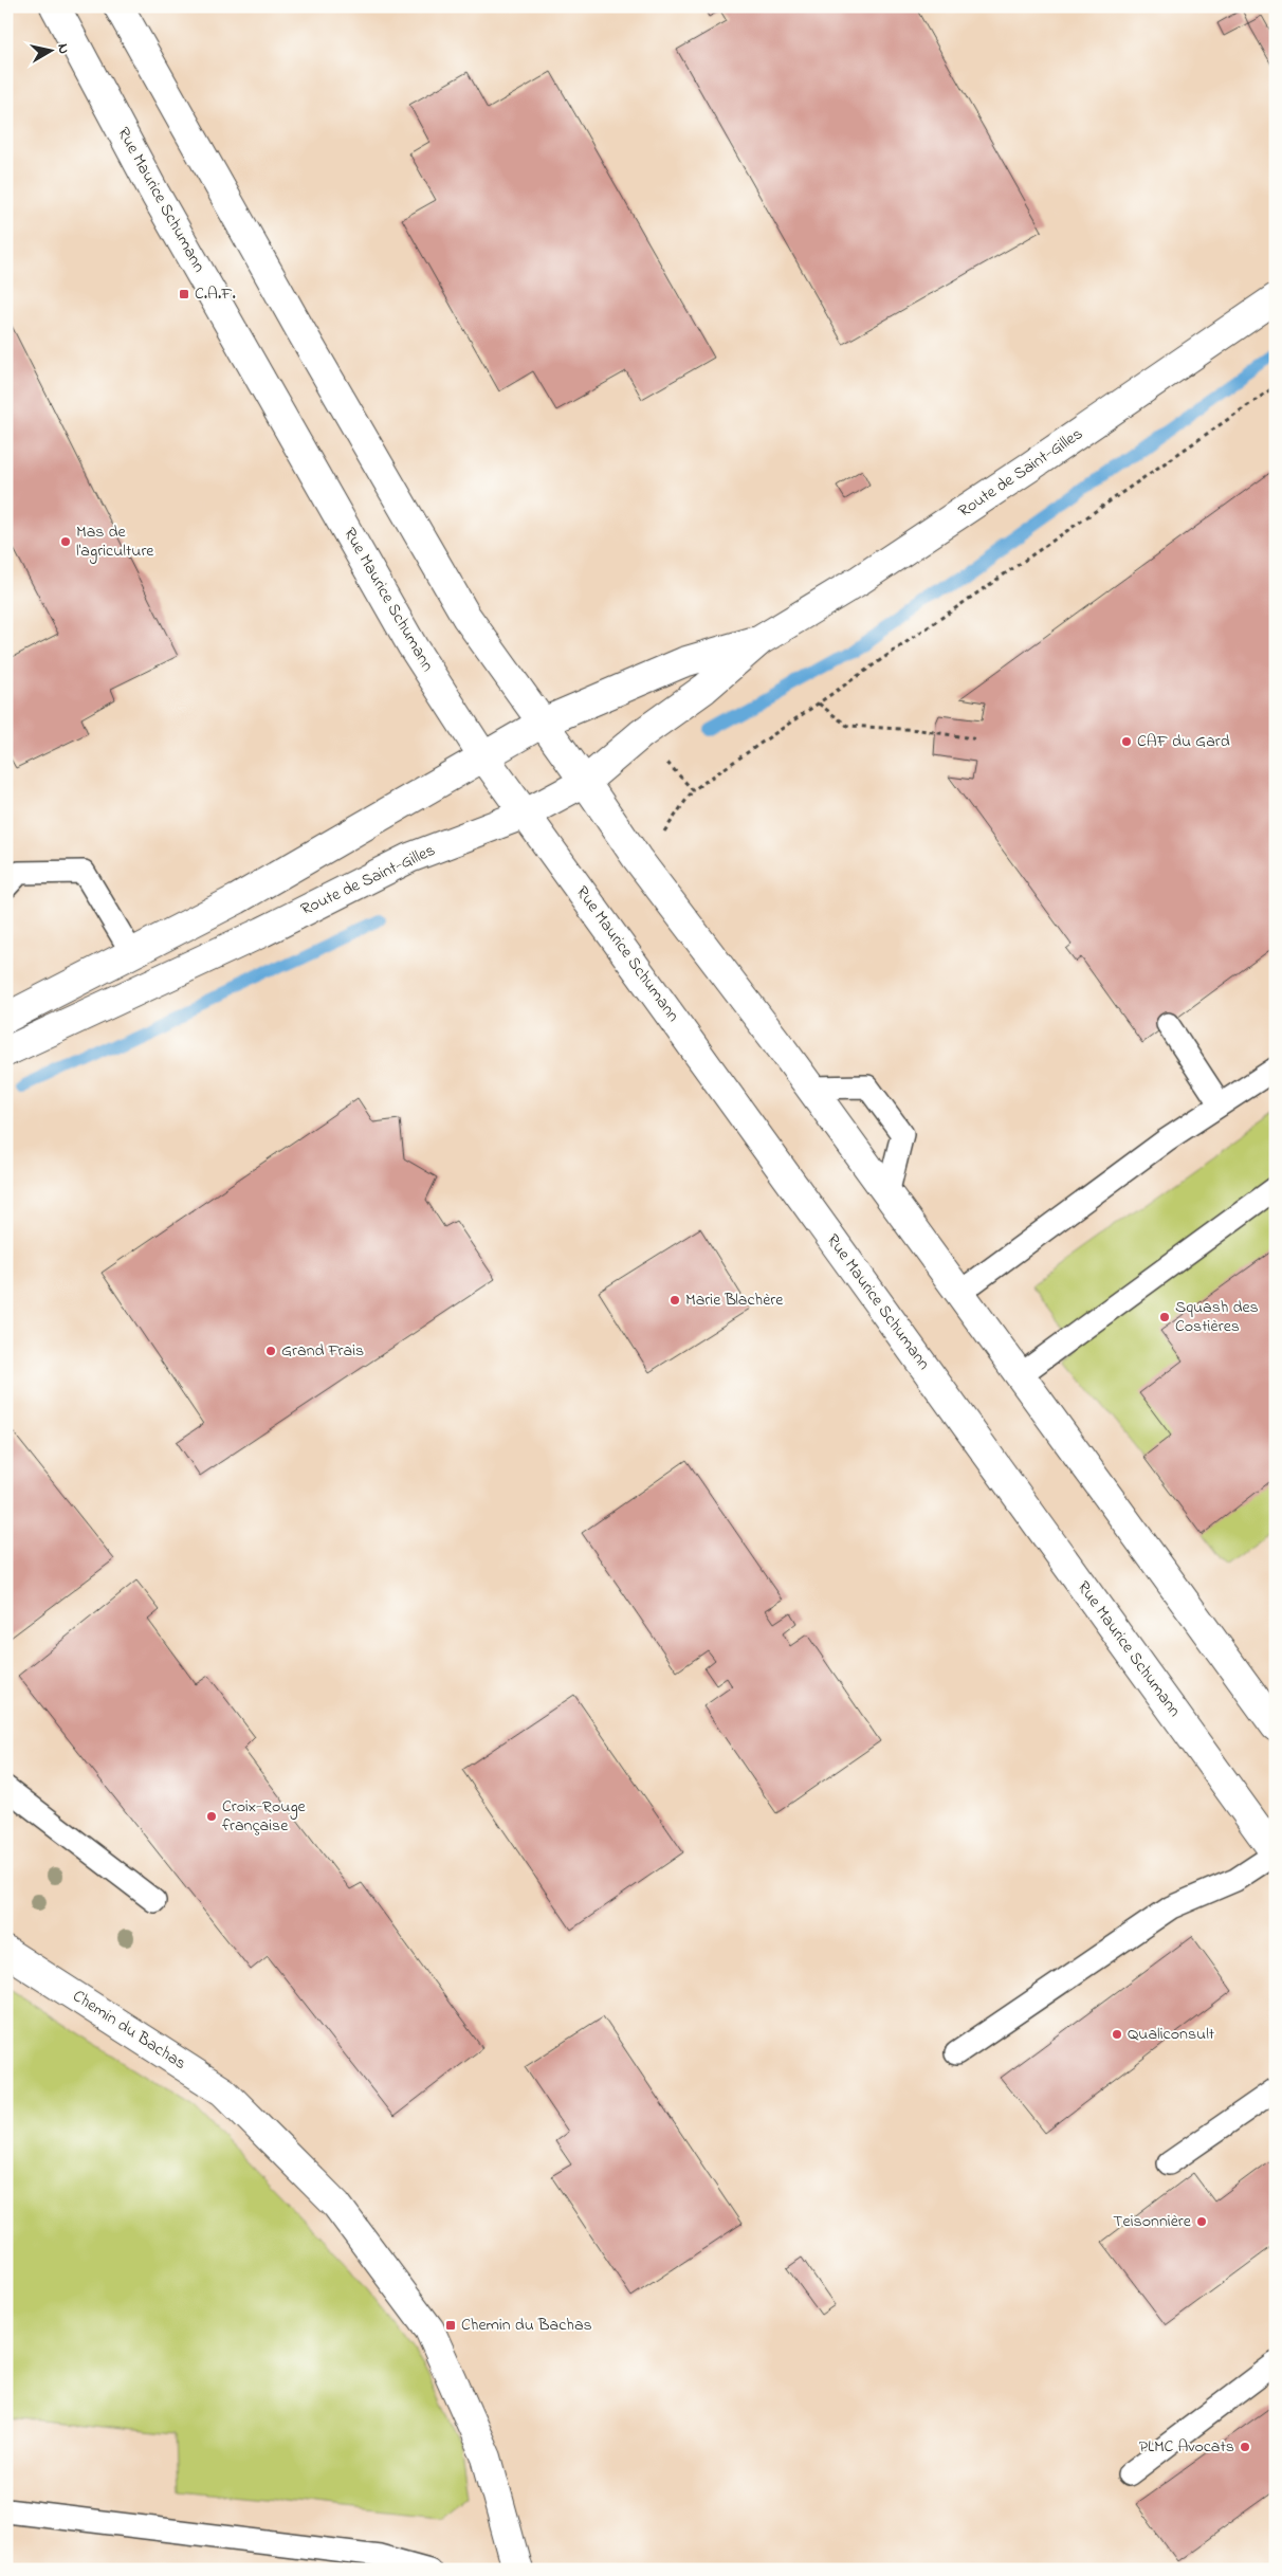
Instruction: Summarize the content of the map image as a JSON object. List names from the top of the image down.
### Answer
{
  "streets": {
    "main road": ["Rue Maurice Schumann", "Route de Saint-Gilles", "Chemin du Bachas"]
  },
  "crossings": [
    ["Rue Maurice Schumann", "Route de Saint-Gilles"]
  ],
  "places": {
    "transit": ["C.A.F.", "Chemin du Bachas"],
    "other": [
      "Mas de l'agriculture",
      "CAF du Gard",
      "Marie Blachère",
      "Squash des Costières",
      "Grand Frais",
      "Croix-Rouge française",
      "Qualiconsult",
      "Teisonnière",
      "PLMC Avocats"
    ]
  },
  "north": "right"
}
